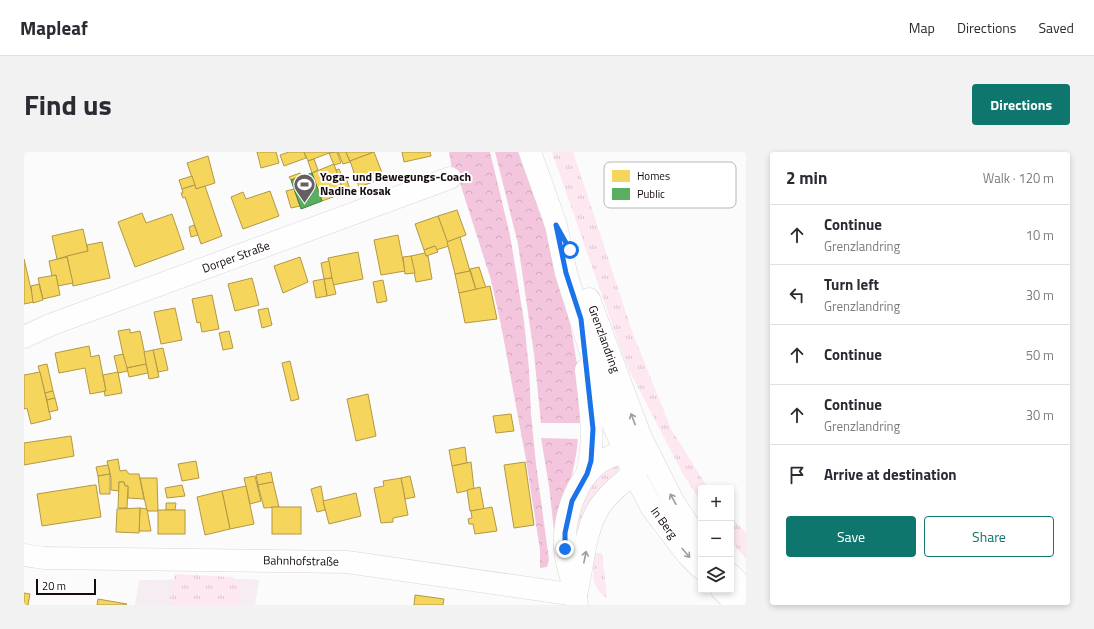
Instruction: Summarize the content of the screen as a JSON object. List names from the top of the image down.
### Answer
{
  "streets": {
    "main road": [
      "Dorper Straße",
      "Grenzlandring",
      "In Berg",
      "Bahnhofstraße"
    ]
  },
  "crossings": [
    ["Grenzlandring", "In Berg"]
  ],
  "places": {
    "sports": ["Yoga- und Bewegungs-Coach Nadine Kosak"]
  },
  "legend": ["Homes", "Public"],
  "scale_bar": "20 m",
  "page": {
    "header": "Mapleaf",
    "nav": ["Map", "Directions", "Saved"],
    "title": "Find us",
    "buttons": [
      "Directions",
      ["Save", "Share"]
    ],
    "heading": ["2 min", "Walk · 120 m"],
    "list": [
      ["Continue", "Grenzlandring", "10 m"],
      ["Turn left", "Grenzlandring", "30 m"],
      ["Continue", "50 m"],
      ["Continue", "Grenzlandring", "30 m"],
      "Arrive at destination"
    ],
    "map_buttons": ["+", "−"],
    "scale": "20 m"
  }
}
